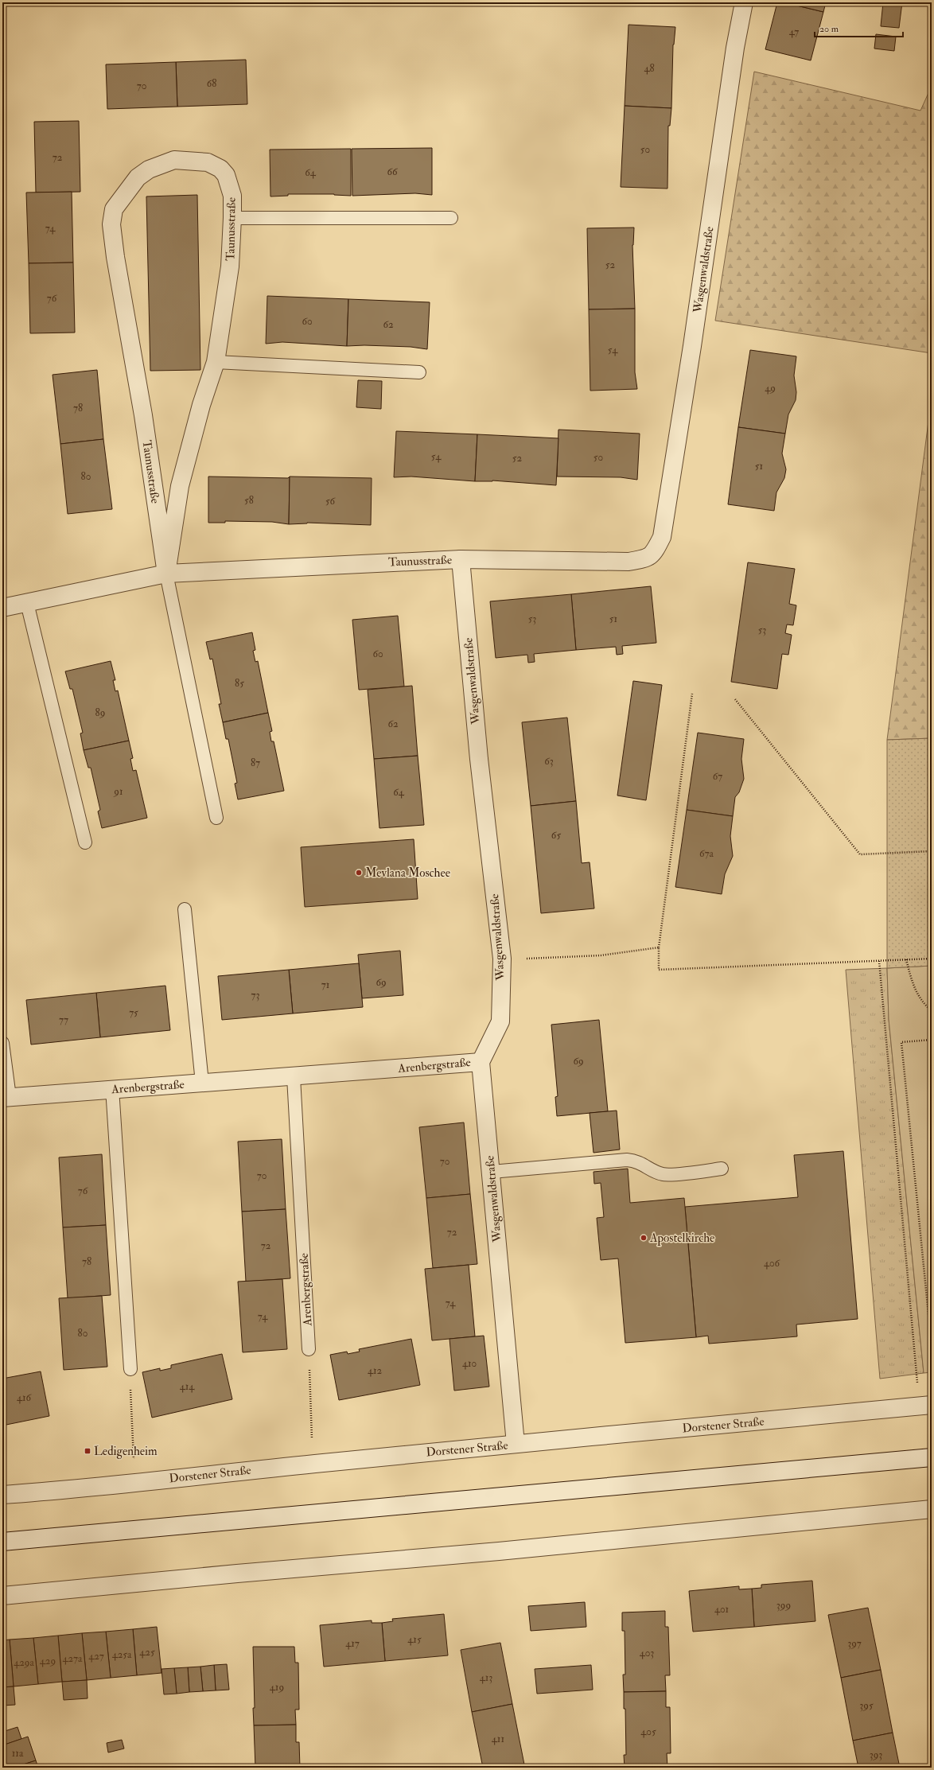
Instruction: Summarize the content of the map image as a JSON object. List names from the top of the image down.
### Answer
{
  "streets": {
    "street": [
      "Taunusstraße",
      "Wasgenwaldstraße",
      "Arenbergstraße",
      "Dorstener Straße"
    ]
  },
  "crossings": [
    ["Taunusstraße", "Wasgenwaldstraße"],
    ["Wasgenwaldstraße", "Arenbergstraße"],
    ["Wasgenwaldstraße", "Dorstener Straße"]
  ],
  "places": {
    "other": ["Mevlana Moschee", "Apostelkirche"],
    "transit": ["Ledigenheim"]
  },
  "house_numbers": [
    "47",
    "48",
    "68",
    "70",
    "50",
    "72",
    "66",
    "64",
    "74",
    "52",
    "76",
    "60",
    "62",
    "54",
    "49",
    "78",
    "54",
    "50",
    "52",
    "51",
    "80",
    "58",
    "56",
    "53",
    "51",
    "53",
    "60",
    "85",
    "89",
    "62",
    "63",
    "87",
    "67",
    "91",
    "64",
    "65",
    "67a",
    "69",
    "71",
    "73",
    "75",
    "77",
    "69",
    "70",
    "70",
    "76",
    "72",
    "72",
    "78",
    "406",
    "74",
    "74",
    "80",
    "410",
    "412",
    "414",
    "416",
    "399",
    "401",
    "415",
    "417",
    "397",
    "425",
    "403",
    "425a",
    "427",
    "427a",
    "429",
    "429a",
    "413",
    "419",
    "395",
    "405",
    "411",
    "11a",
    "393"
  ],
  "scale_bar": "20 m"
}
